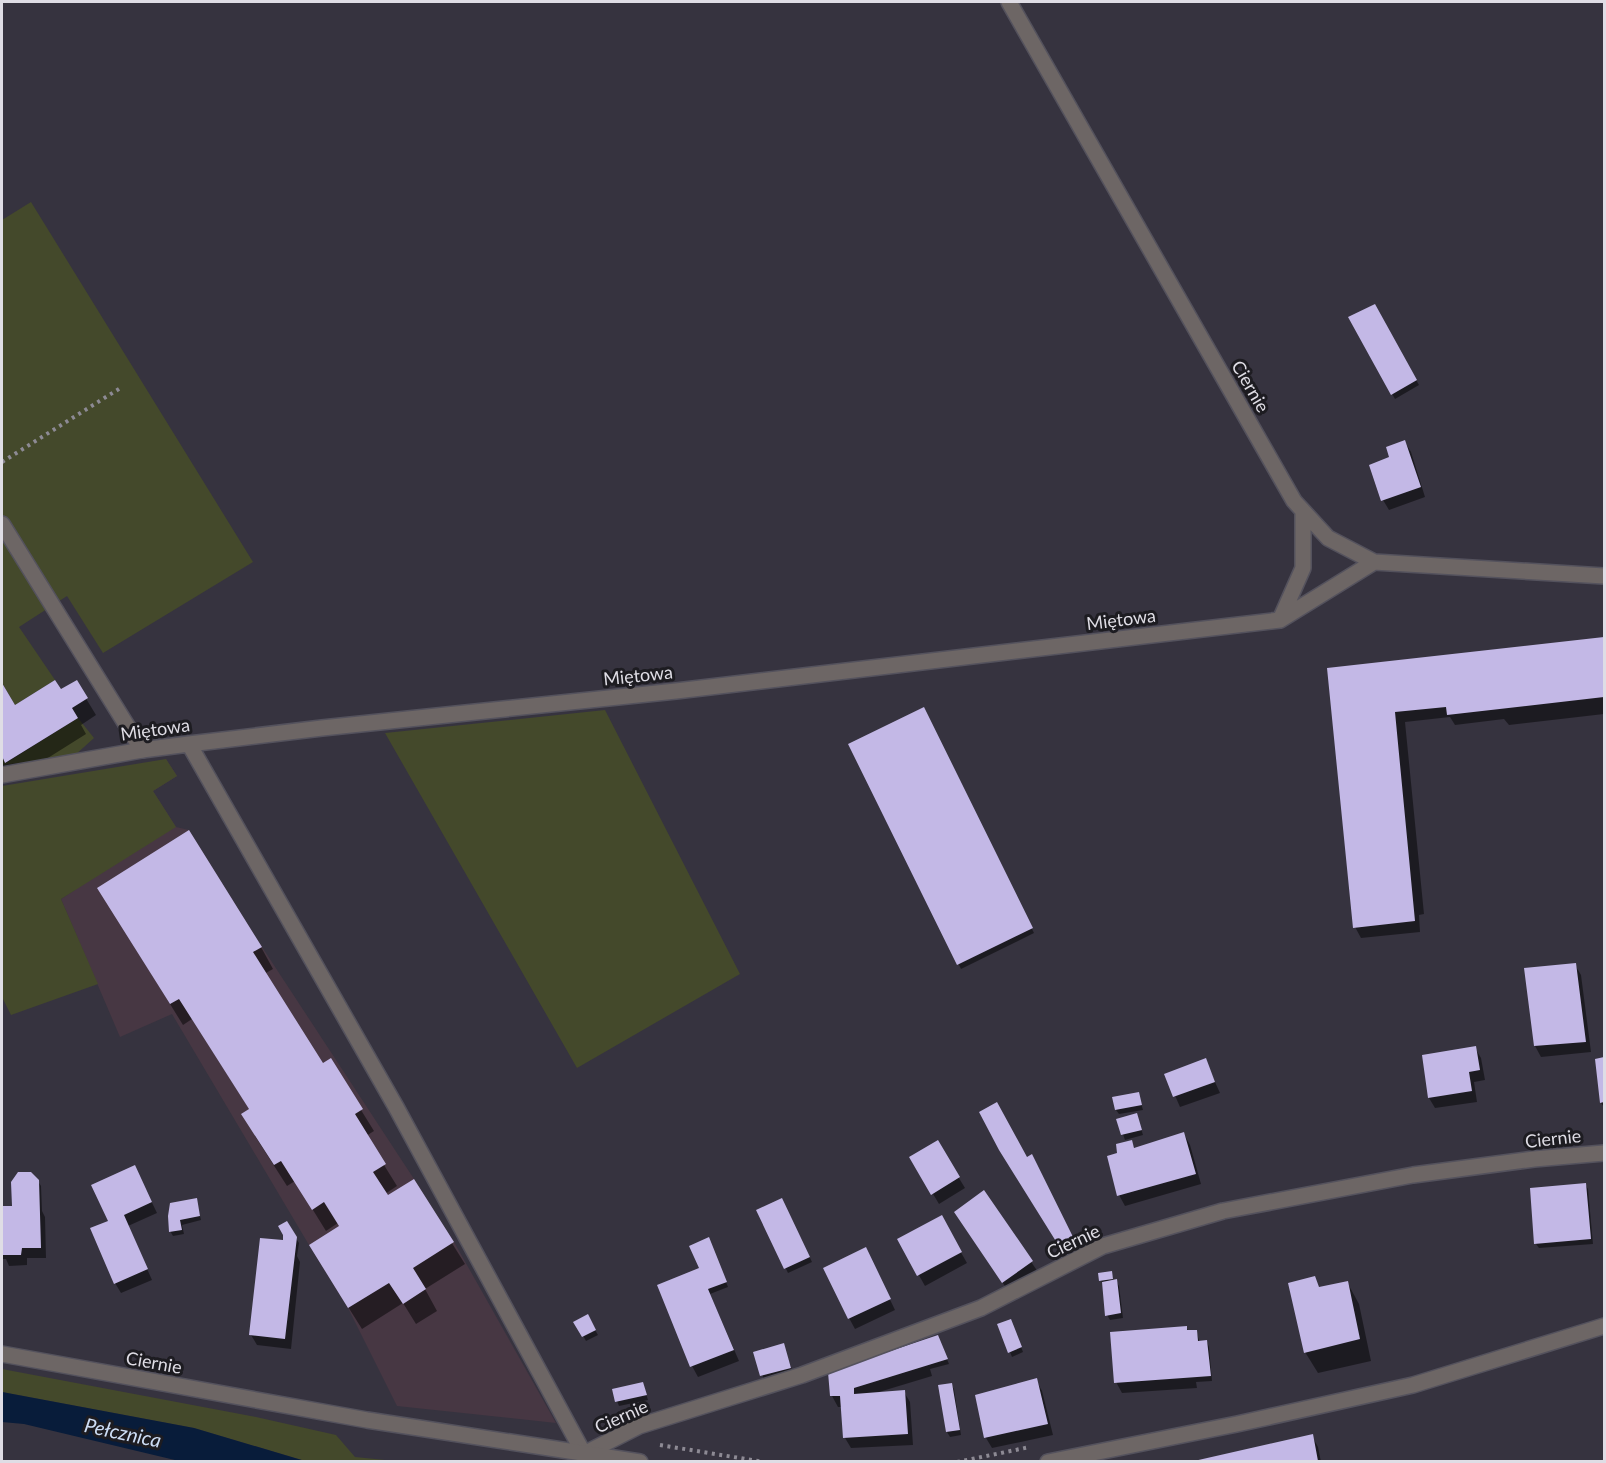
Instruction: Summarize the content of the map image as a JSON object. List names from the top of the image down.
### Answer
{
  "streets": {
    "street": ["Ciernie", "Miętowa"]
  },
  "crossings": [
    ["Ciernie", "Miętowa"]
  ],
  "water": ["Pełcznica"]
}
